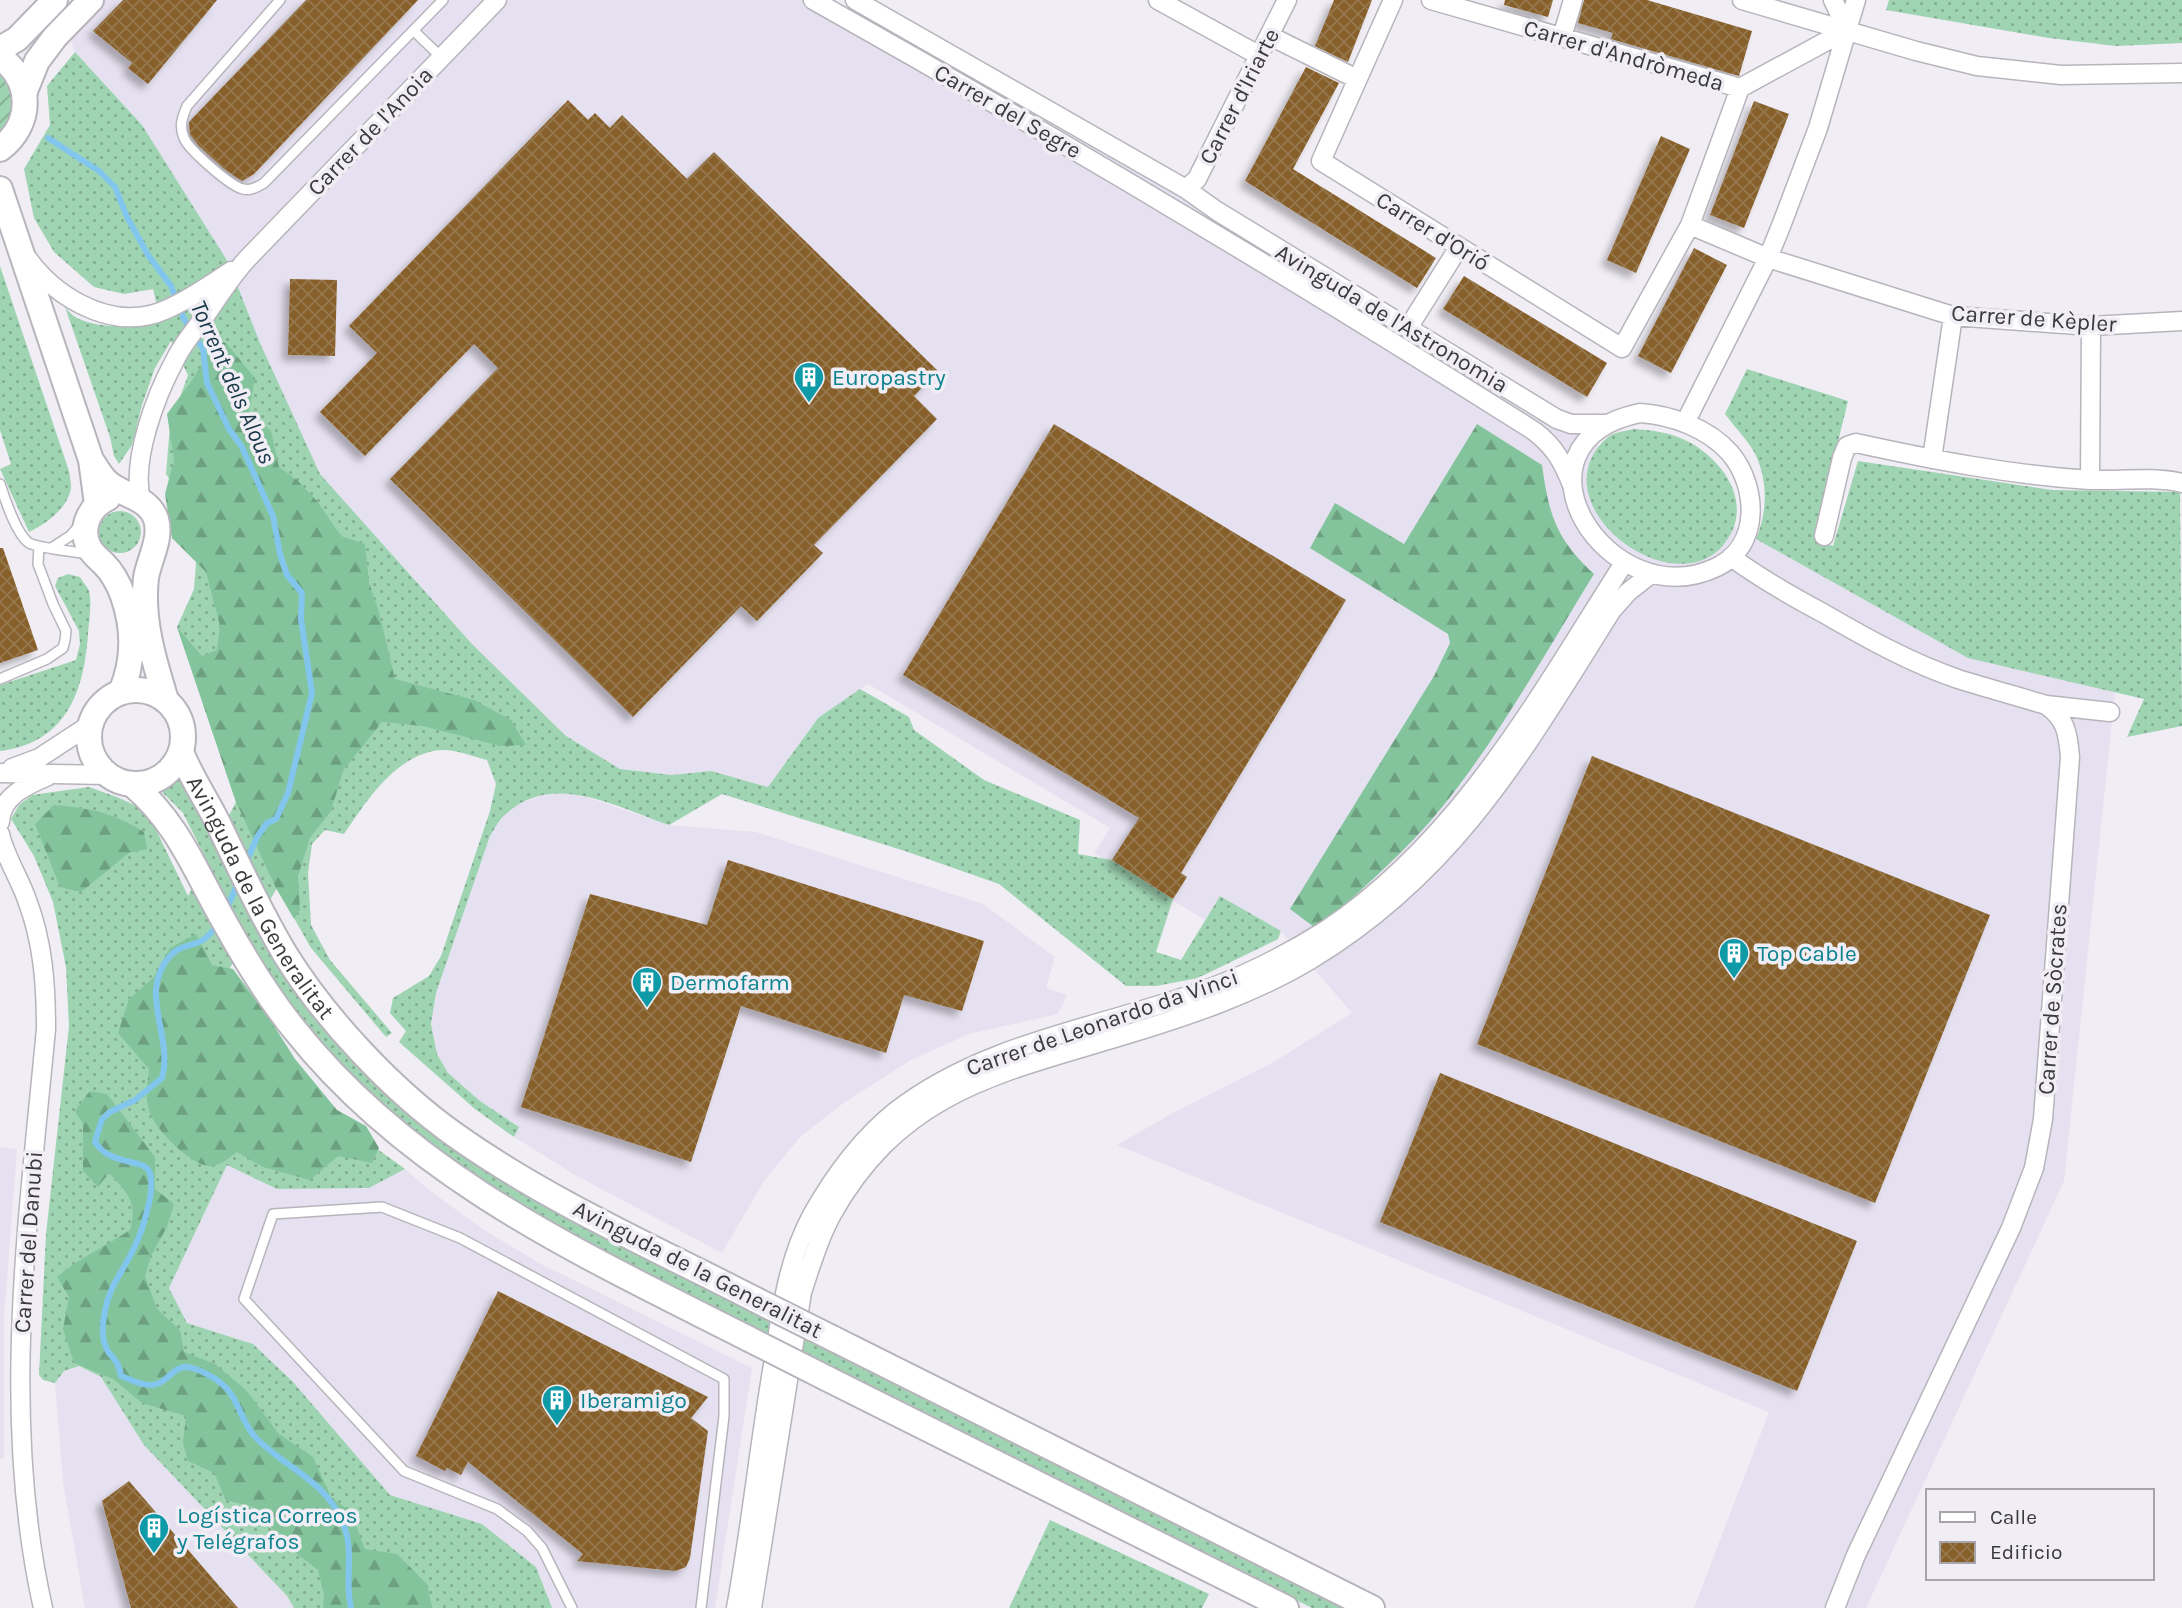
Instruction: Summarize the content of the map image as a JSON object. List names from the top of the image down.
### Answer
{
  "streets": {
    "street": [
      "Carrer d'Andròmeda",
      "Carrer d'Iriarte",
      "Carrer del Segre",
      "Carrer de l'Anoia",
      "Carrer d'Orió",
      "Avinguda de l'Astronomia",
      "Carrer de Kèpler",
      "Avinguda de la Generalitat",
      "Carrer de Sòcrates",
      "Carrer de Leonardo da Vinci",
      "Carrer del Danubi"
    ]
  },
  "crossings": [
    ["Carrer d'Iriarte", "Carrer del Segre"],
    ["Carrer d'Iriarte", "Avinguda de l'Astronomia"],
    ["Carrer del Segre", "Avinguda de l'Astronomia"],
    ["Carrer d'Orió", "Carrer de Kèpler"],
    ["Avinguda de l'Astronomia", "Carrer de Leonardo da Vinci"]
  ],
  "water": ["Torrent dels Alous"],
  "places": {
    "building": [
      "Europastry",
      "Top Cable",
      "Dermofarm",
      "Iberamigo",
      "Logística Correos y Telégrafos"
    ]
  },
  "legend": ["Calle", "Edificio"]
}
